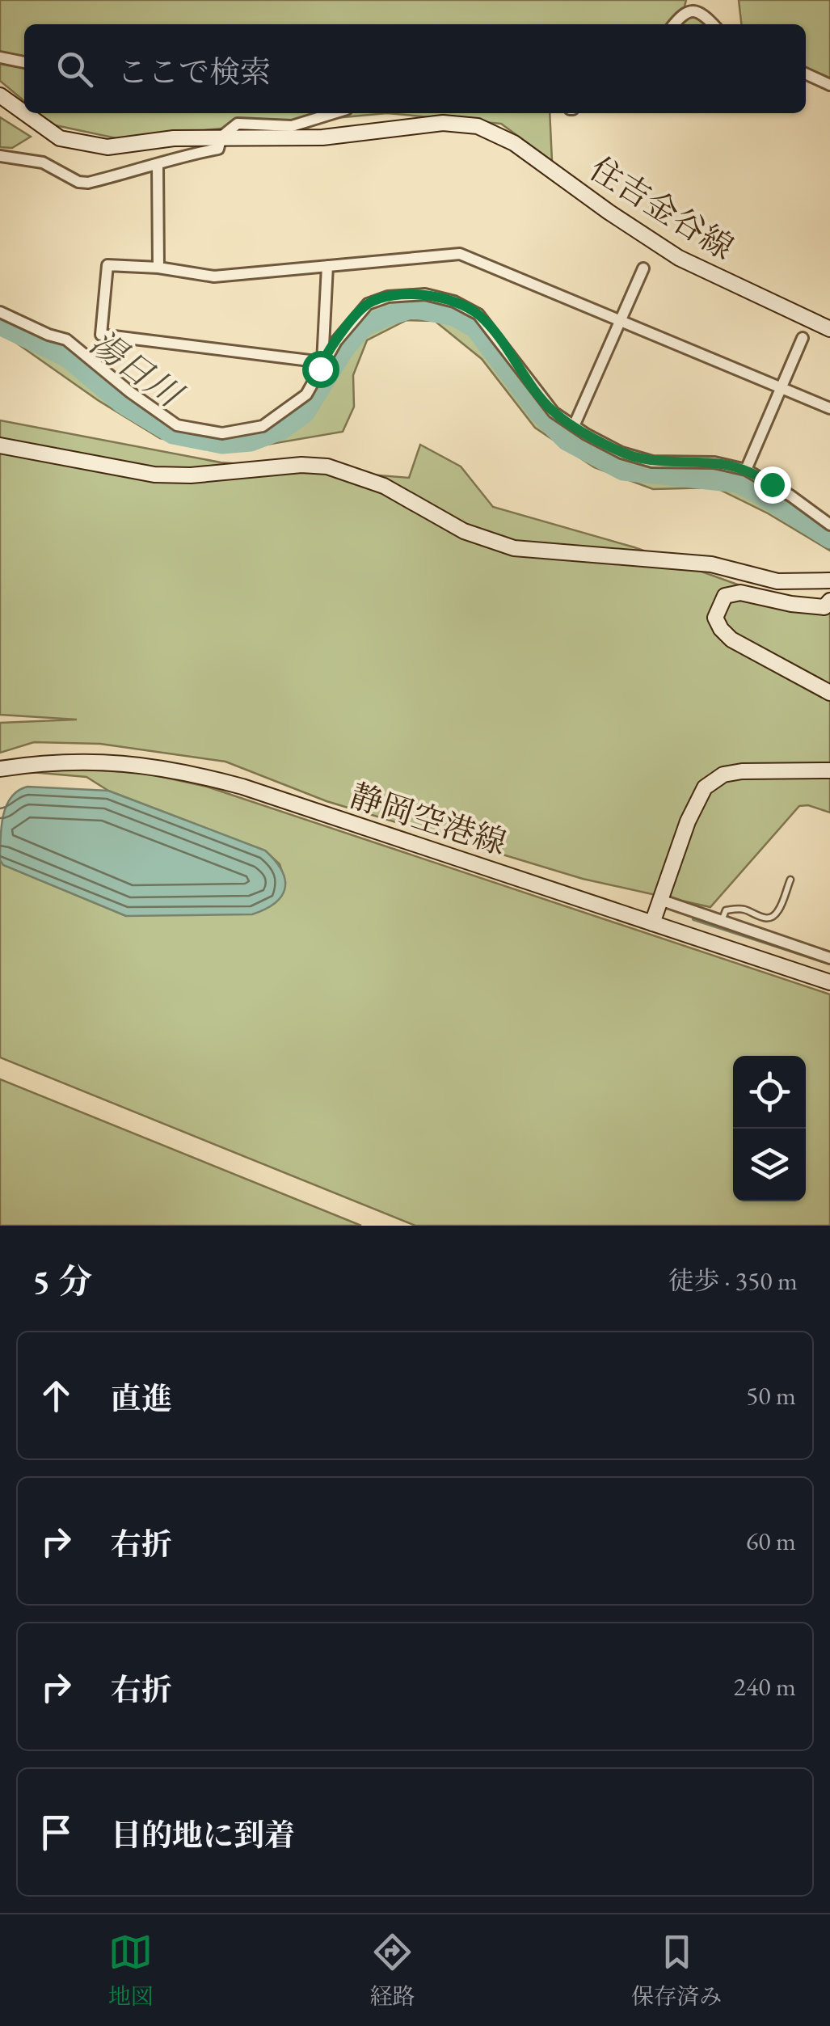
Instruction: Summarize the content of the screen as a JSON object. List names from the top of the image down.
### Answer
{
  "streets": {
    "main road": ["住吉金谷線", "静岡空港線"]
  },
  "water": ["湯日川"],
  "page": {
    "search": "ここで検索",
    "heading": ["5 分", "徒歩 · 350 m"],
    "list": [
      ["直進", "50 m"],
      ["右折", "60 m"],
      ["右折", "240 m"],
      "目的地に到着"
    ],
    "nav": ["地図", "経路", "保存済み"]
  }
}
